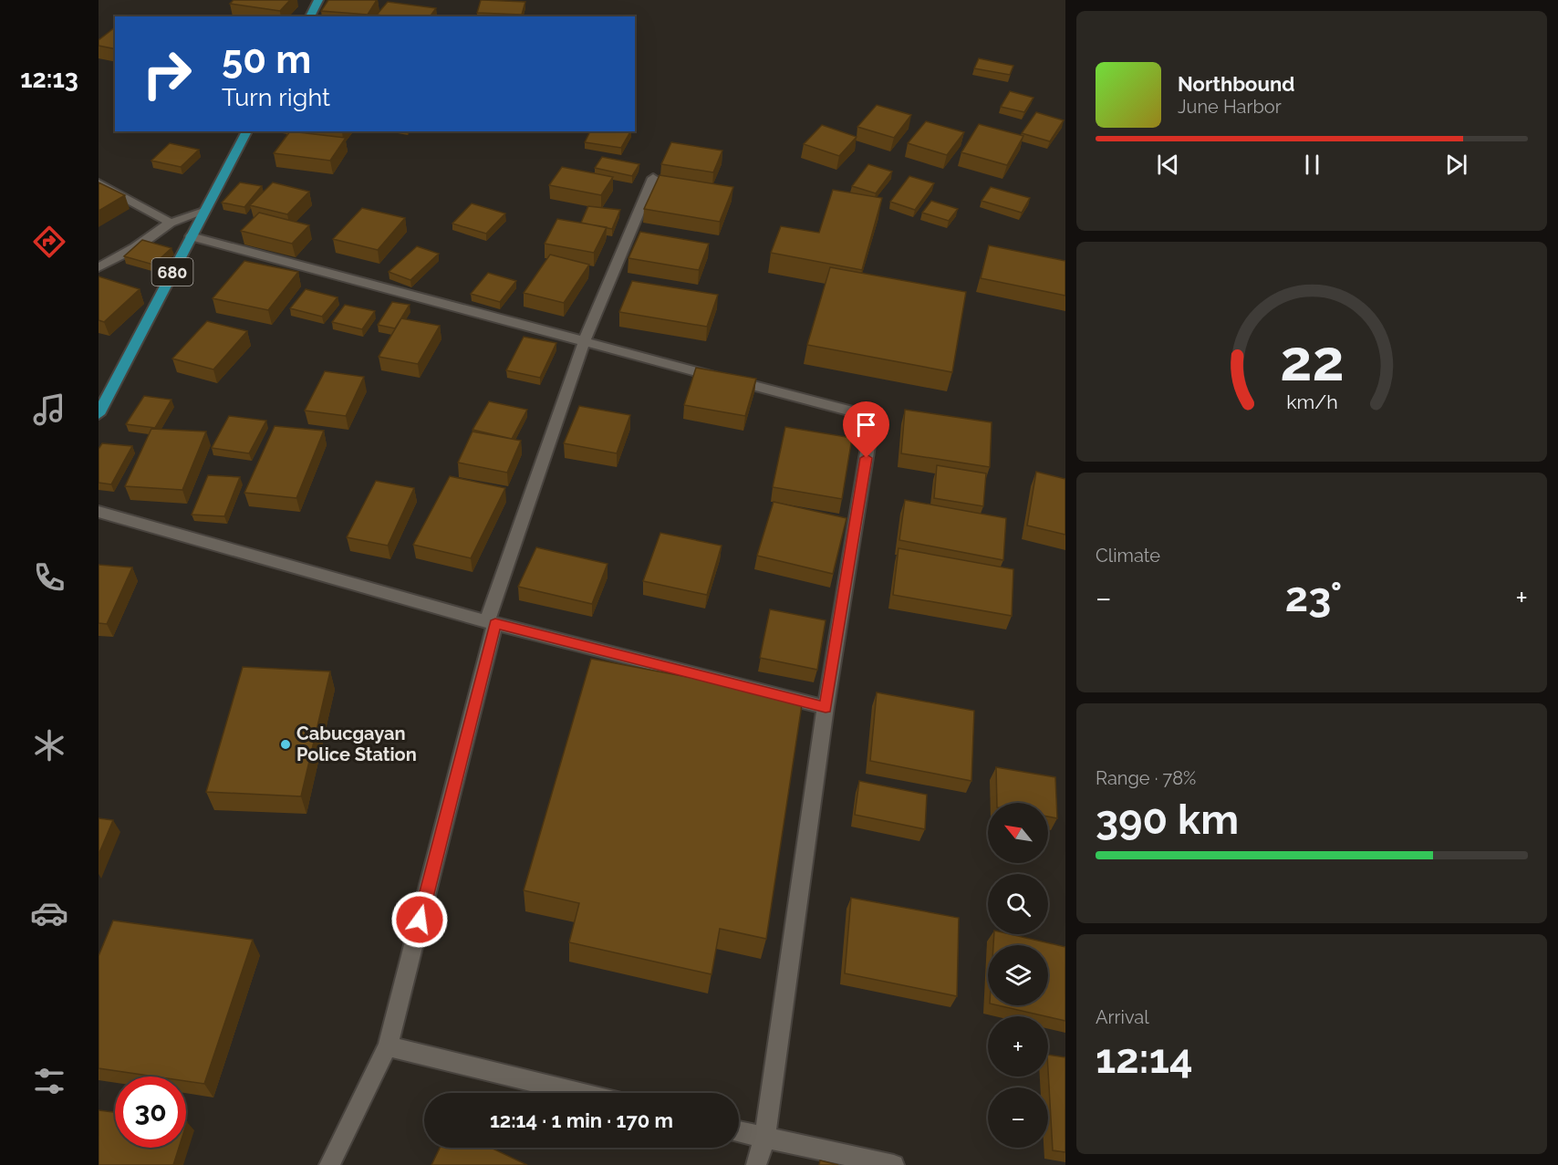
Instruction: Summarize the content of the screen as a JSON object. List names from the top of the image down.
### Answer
{
  "streets": {
    "main road": ["680"]
  },
  "places": ["Cabucgayan Police Station"],
  "north": "top left",
  "page": {
    "tabs": "12:13",
    "turn": ["50 m", "Turn right"],
    "song": ["Northbound", "June Harbor"],
    "tile": [
      "Climate",
      ["Range · 78%", "390 km"],
      ["Arrival", "12:14"]
    ],
    "heat": ["−", "23°", "+"],
    "map_buttons": ["+", "−"],
    "limit": "30",
    "trip": "12:14 · 1 min · 170 m",
    "gauge": ["22", "km/h"]
  }
}
